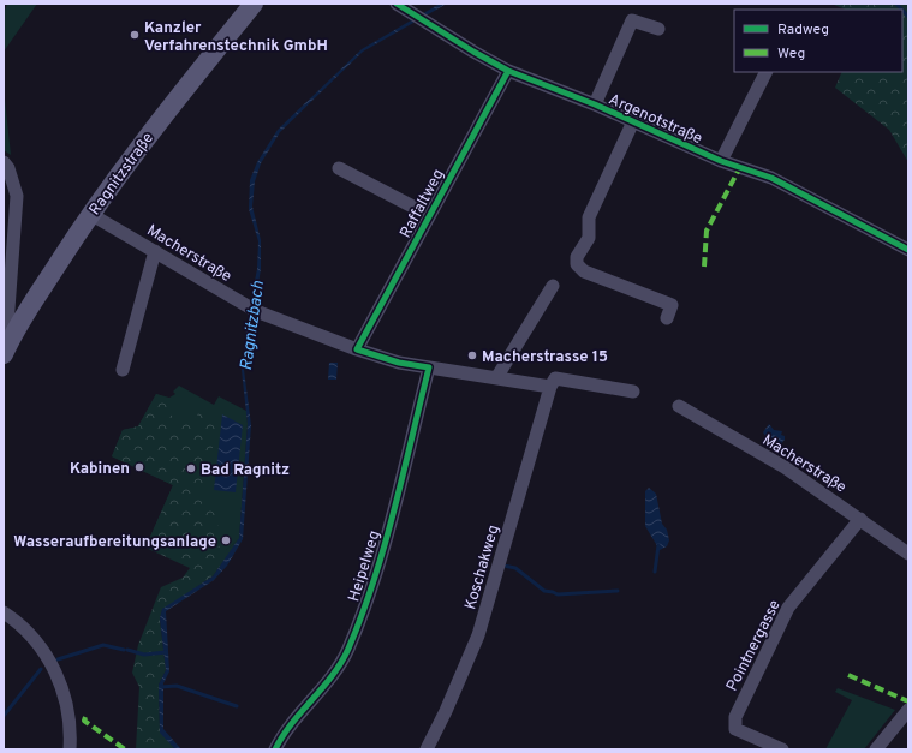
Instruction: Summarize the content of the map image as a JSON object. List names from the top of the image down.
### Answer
{
  "streets": {
    "main road": ["Ragnitzstraße"],
    "street": [
      "Argenotstraße",
      "Raffaltweg",
      "Macherstraße",
      "Heipelweg",
      "Koschakweg",
      "Pointnergasse"
    ]
  },
  "crossings": [
    ["Argenotstraße", "Raffaltweg"],
    ["Ragnitzstraße", "Macherstraße"],
    ["Raffaltweg", "Macherstraße"],
    ["Macherstraße", "Heipelweg"],
    ["Macherstraße", "Koschakweg"],
    ["Macherstraße", "Pointnergasse"]
  ],
  "water": ["Ragnitzbach"],
  "places": [
    "Kanzler Verfahrenstechnik GmbH",
    "Macherstrasse 15",
    "Kabinen",
    "Bad Ragnitz",
    "Wasseraufbereitungsanlage"
  ],
  "legend": ["Radweg", "Weg"]
}
